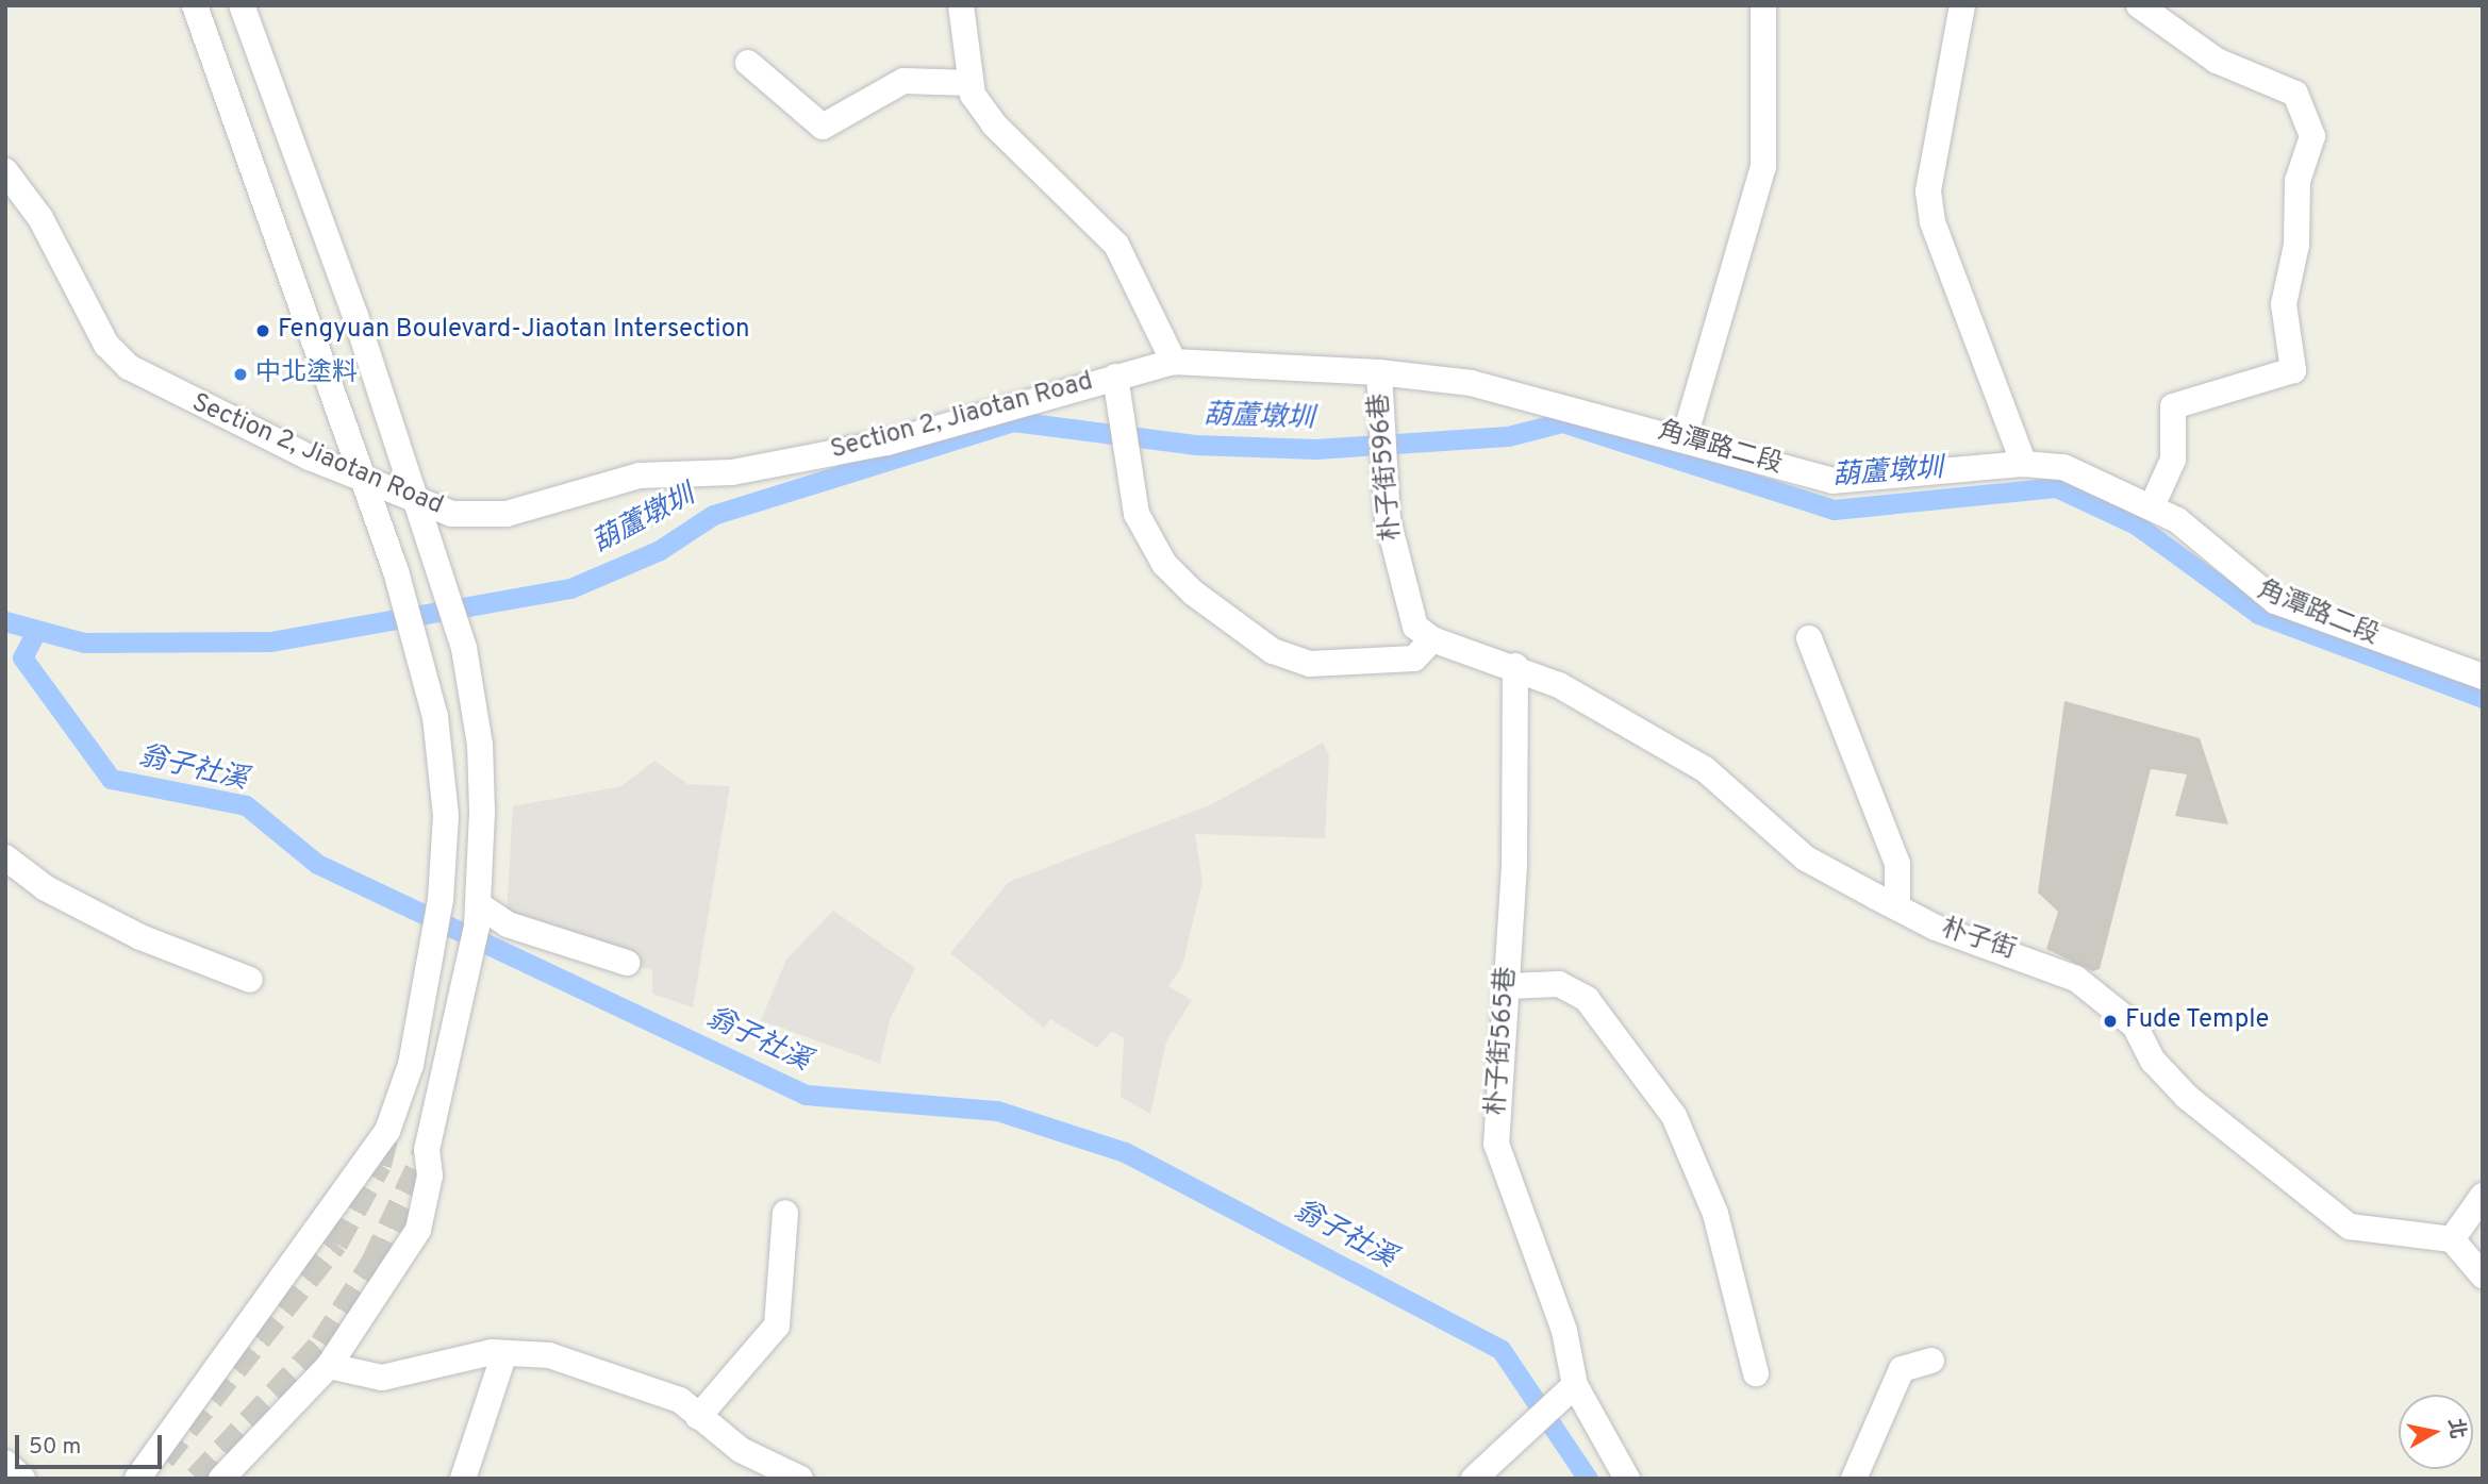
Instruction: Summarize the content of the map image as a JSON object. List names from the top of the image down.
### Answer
{
  "streets": {
    "street": [
      "Section 2, Jiaotan Road",
      "角潭路二段",
      "朴子街596巷",
      "朴子街",
      "朴子街565巷"
    ]
  },
  "crossings": [
    ["Section 2, Jiaotan Road", "角潭路二段"],
    ["角潭路二段", "朴子街596巷"],
    ["朴子街596巷", "朴子街"],
    ["朴子街", "朴子街565巷"]
  ],
  "water": ["葫蘆墩圳", "翁子社溪"],
  "places": ["Fengyuan Boulevard-Jiaotan Intersection", "中北塗料", "Fude Temple"],
  "scale_bar": "50 m",
  "north": "right"
}
